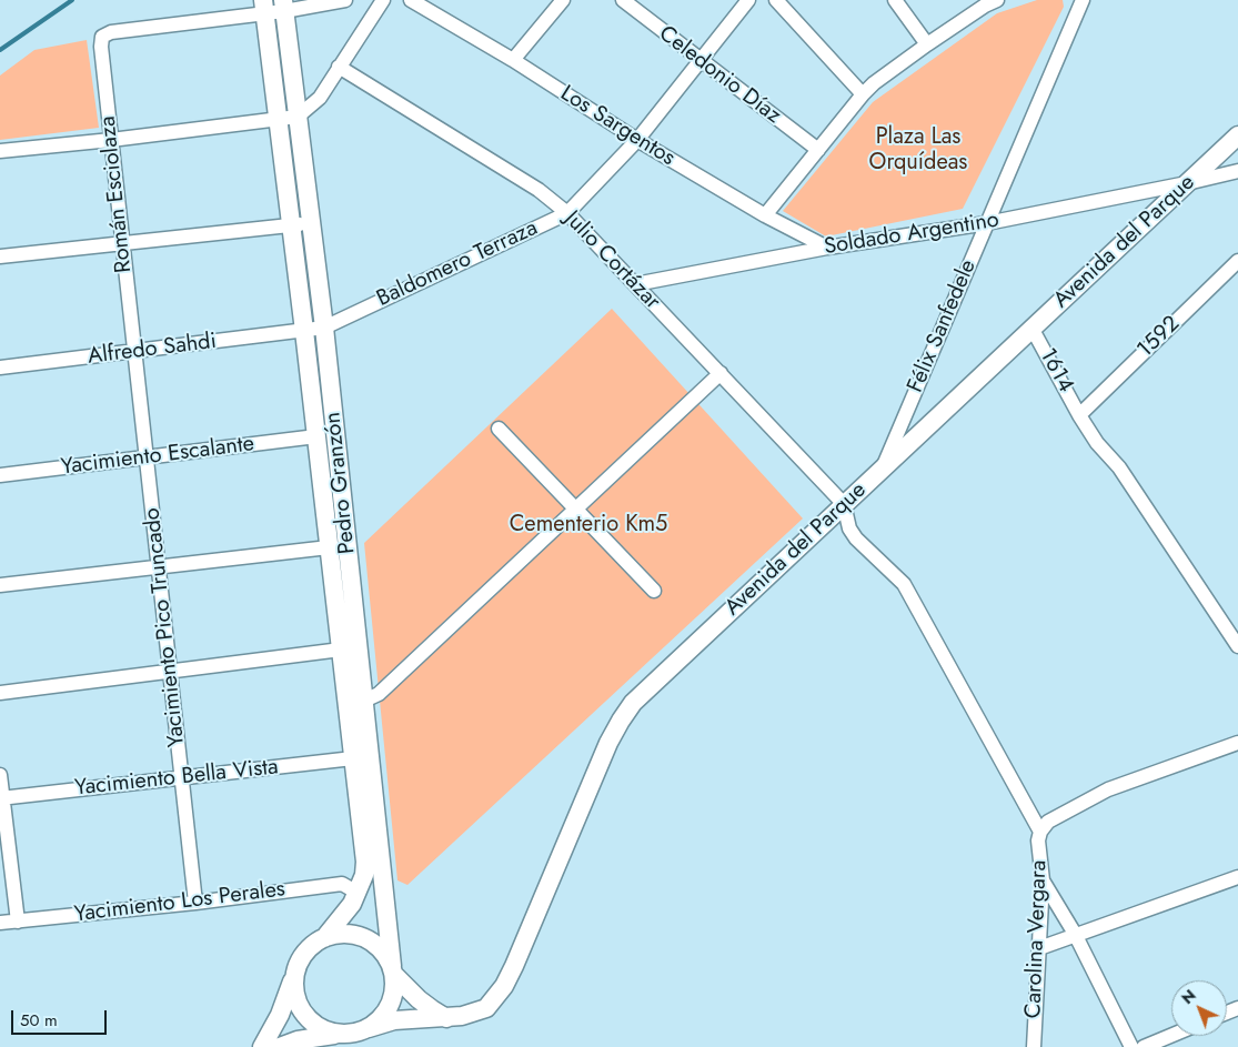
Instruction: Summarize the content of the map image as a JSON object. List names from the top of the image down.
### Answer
{
  "streets": {
    "main road": ["Avenida del Parque", "Pedro Granzón"],
    "street": [
      "Celedonio Díaz",
      "Los Sargentos",
      "Román Esciolaza",
      "Soldado Argentino",
      "Julio Cortázar",
      "Baldomero Terraza",
      "Félix Sanfedele",
      "1592",
      "Alfredo Sahdi",
      "1614",
      "Yacimiento Escalante",
      "Yacimiento Pico Truncado",
      "Yacimiento Bella Vista",
      "Yacimiento Los Perales",
      "Carolina Vergara"
    ]
  },
  "crossings": [
    ["Celedonio Díaz", "Baldomero Terraza"],
    ["Los Sargentos", "Soldado Argentino"],
    ["Los Sargentos", "Baldomero Terraza"],
    ["Román Esciolaza", "Alfredo Sahdi"],
    ["Román Esciolaza", "Pedro Granzón"],
    ["Román Esciolaza", "Yacimiento Pico Truncado"],
    ["Soldado Argentino", "Avenida del Parque"],
    ["Soldado Argentino", "Julio Cortázar"],
    ["Soldado Argentino", "Félix Sanfedele"],
    ["Avenida del Parque", "Julio Cortázar"],
    ["Avenida del Parque", "Félix Sanfedele"],
    ["Avenida del Parque", "1614"],
    ["Avenida del Parque", "Pedro Granzón"],
    ["Julio Cortázar", "Baldomero Terraza"],
    ["Baldomero Terraza", "Alfredo Sahdi"],
    ["Baldomero Terraza", "Pedro Granzón"],
    ["1592", "1614"],
    ["Alfredo Sahdi", "Pedro Granzón"],
    ["Alfredo Sahdi", "Yacimiento Pico Truncado"],
    ["Yacimiento Escalante", "Pedro Granzón"],
    ["Yacimiento Escalante", "Yacimiento Pico Truncado"],
    ["Pedro Granzón", "Yacimiento Bella Vista"],
    ["Pedro Granzón", "Yacimiento Los Perales"],
    ["Yacimiento Pico Truncado", "Yacimiento Bella Vista"],
    ["Yacimiento Pico Truncado", "Yacimiento Los Perales"]
  ],
  "parks": ["Plaza Las Orquídeas", "Cementerio Km5"],
  "scale_bar": "50 m",
  "north": "top left"
}
